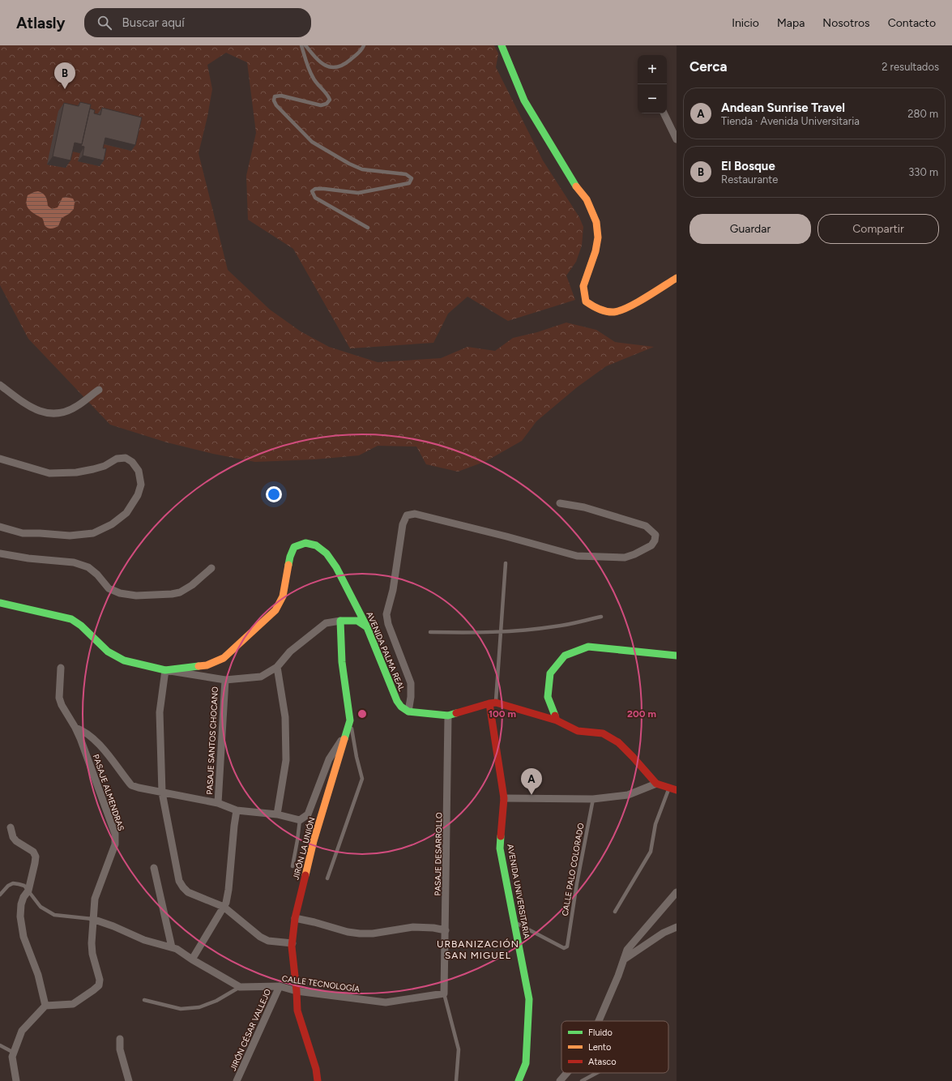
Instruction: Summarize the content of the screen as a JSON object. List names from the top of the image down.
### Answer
{
  "streets": {
    "main road": ["AVENIDA PALMA REAL", "JIRÓN LA UNIÓN", "AVENIDA UNIVERSITARIA"],
    "street": [
      "PASAJE SANTOS CHOCANO",
      "PASAJE ALMENDRAS",
      "PASAJE DESARROLLO",
      "CALLE TECNOLOGÍA",
      "JIRÓN CÉSAR VALLEJO"
    ],
    "lane": ["CALLE PALO COLORADO"]
  },
  "crossings": [
    ["PASAJE ALMENDRAS", "CALLE TECNOLOGÍA"],
    ["JIRÓN LA UNIÓN", "CALLE TECNOLOGÍA"],
    ["PASAJE DESARROLLO", "CALLE TECNOLOGÍA"],
    ["CALLE PALO COLORADO", "AVENIDA UNIVERSITARIA"],
    ["CALLE TECNOLOGÍA", "JIRÓN CÉSAR VALLEJO"]
  ],
  "districts": ["URBANIZACIÓN SAN MIGUEL"],
  "legend": ["Fluido", "Lento", "Atasco"],
  "page": {
    "header": "Atlasly",
    "search": "Buscar aquí",
    "nav": [
      "Inicio",
      "Mapa",
      "Nosotros",
      "Contacto"
    ],
    "heading": ["Cerca", "2 resultados"],
    "map_buttons": ["+", "−"],
    "pins": ["B", "A"],
    "list": [
      {
        "mark": "A",
        "name": "Andean Sunrise Travel",
        "note": "Tienda · Avenida Universitaria",
        "value": "280 m"
      },
      {
        "mark": "B",
        "name": "El Bosque",
        "note": "Restaurante",
        "value": "330 m"
      }
    ],
    "buttons": ["Guardar", "Compartir"]
  },
  "rings": ["100 m", "200 m"]
}
